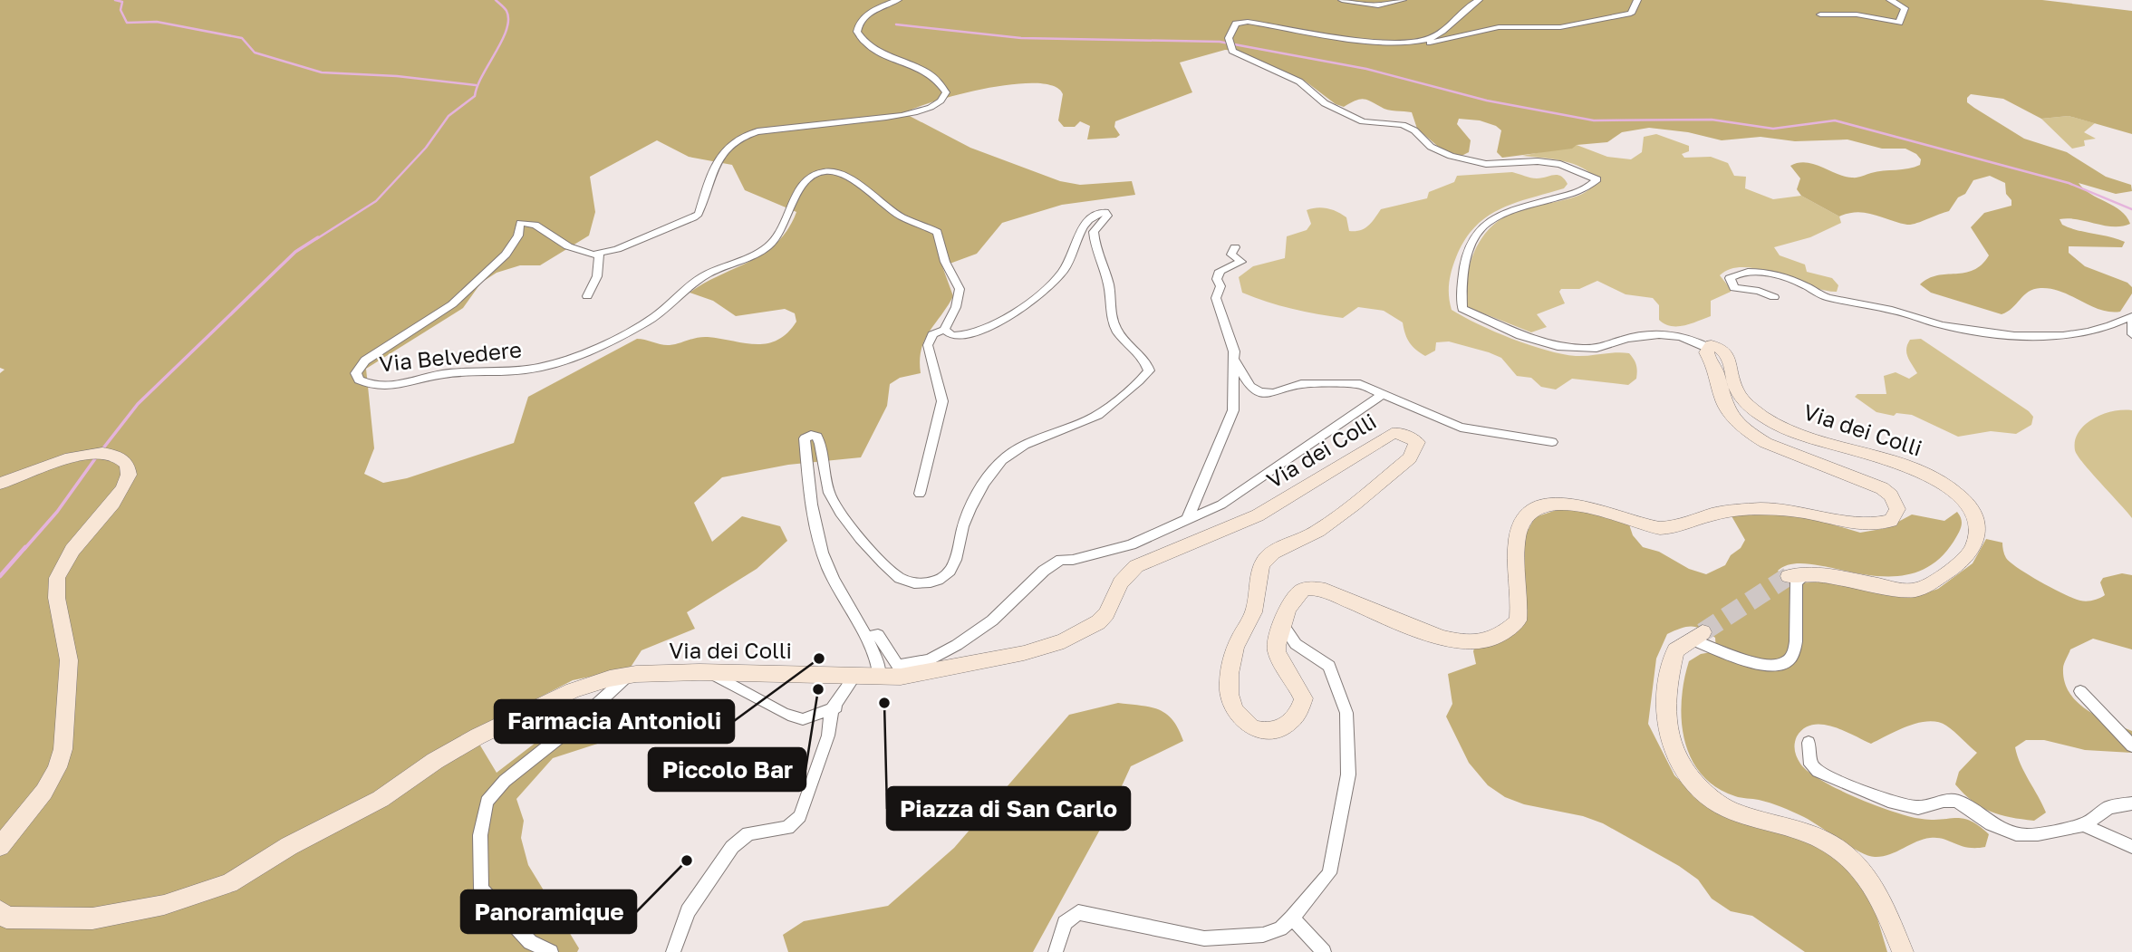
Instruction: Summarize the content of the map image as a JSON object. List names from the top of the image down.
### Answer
{
  "streets": {
    "street": ["Via Belvedere", "Via dei Colli"]
  },
  "places": [
    "Farmacia Antonioli",
    "Piccolo Bar",
    "Piazza di San Carlo",
    "Panoramique"
  ]
}
